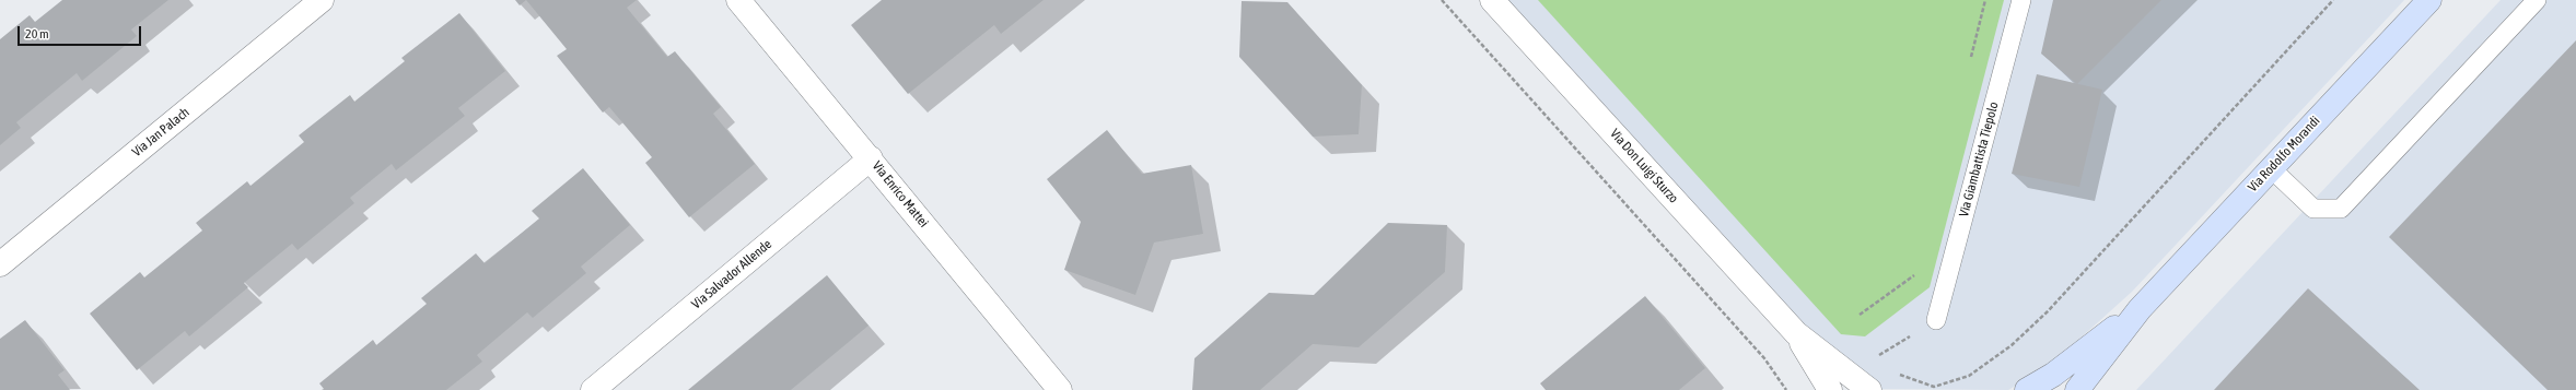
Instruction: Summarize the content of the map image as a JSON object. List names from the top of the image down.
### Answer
{
  "streets": {
    "street": [
      "Via Jan Palach",
      "Via Rodolfo Morandi",
      "Via Don Luigi Sturzo",
      "Via Enrico Mattei",
      "Via Salvador Allende"
    ],
    "lane": ["Via Giambattista Tiepolo"]
  },
  "crossings": [
    ["Via Enrico Mattei", "Via Salvador Allende"]
  ],
  "scale_bar": "20 m"
}
